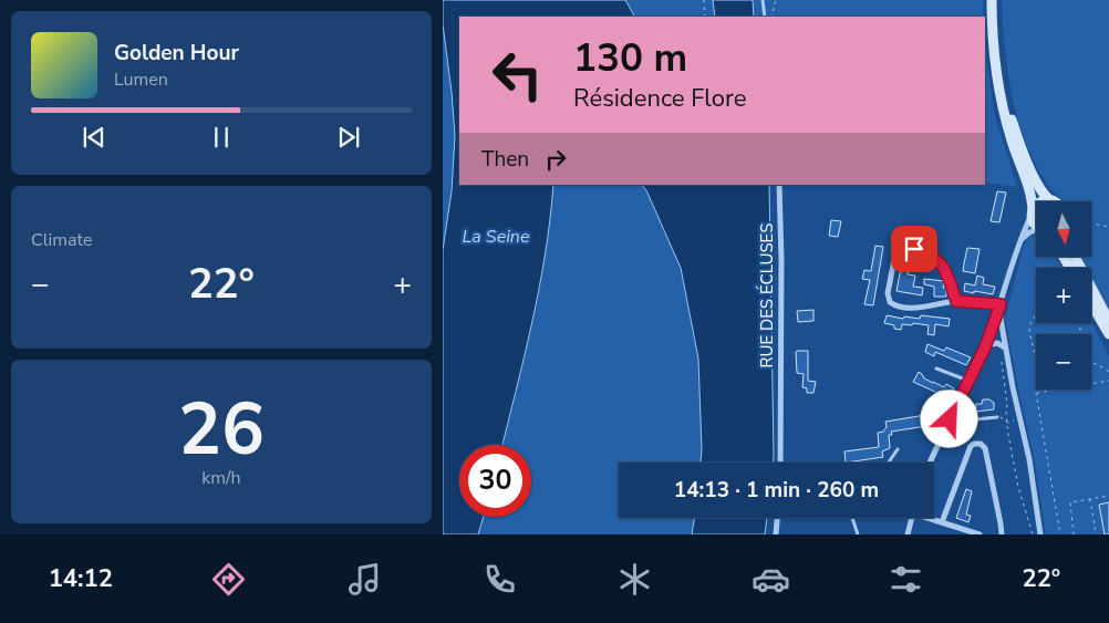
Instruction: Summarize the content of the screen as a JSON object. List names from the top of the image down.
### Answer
{
  "streets": {
    "street": ["RUE DES ÉCLUSES"]
  },
  "water": ["La Seine"],
  "north": "bottom",
  "page": {
    "turn": ["130 m", "Résidence Flore"],
    "song": ["Golden Hour", "Lumen"],
    "then": "Then",
    "tile": [
      "Climate",
      ["26", "km/h"]
    ],
    "map_buttons": ["+", "−"],
    "heat": ["−", "22°", "+"],
    "limit": "30",
    "trip": "14:13 · 1 min · 260 m",
    "tabs": ["14:12", "22°"]
  }
}
